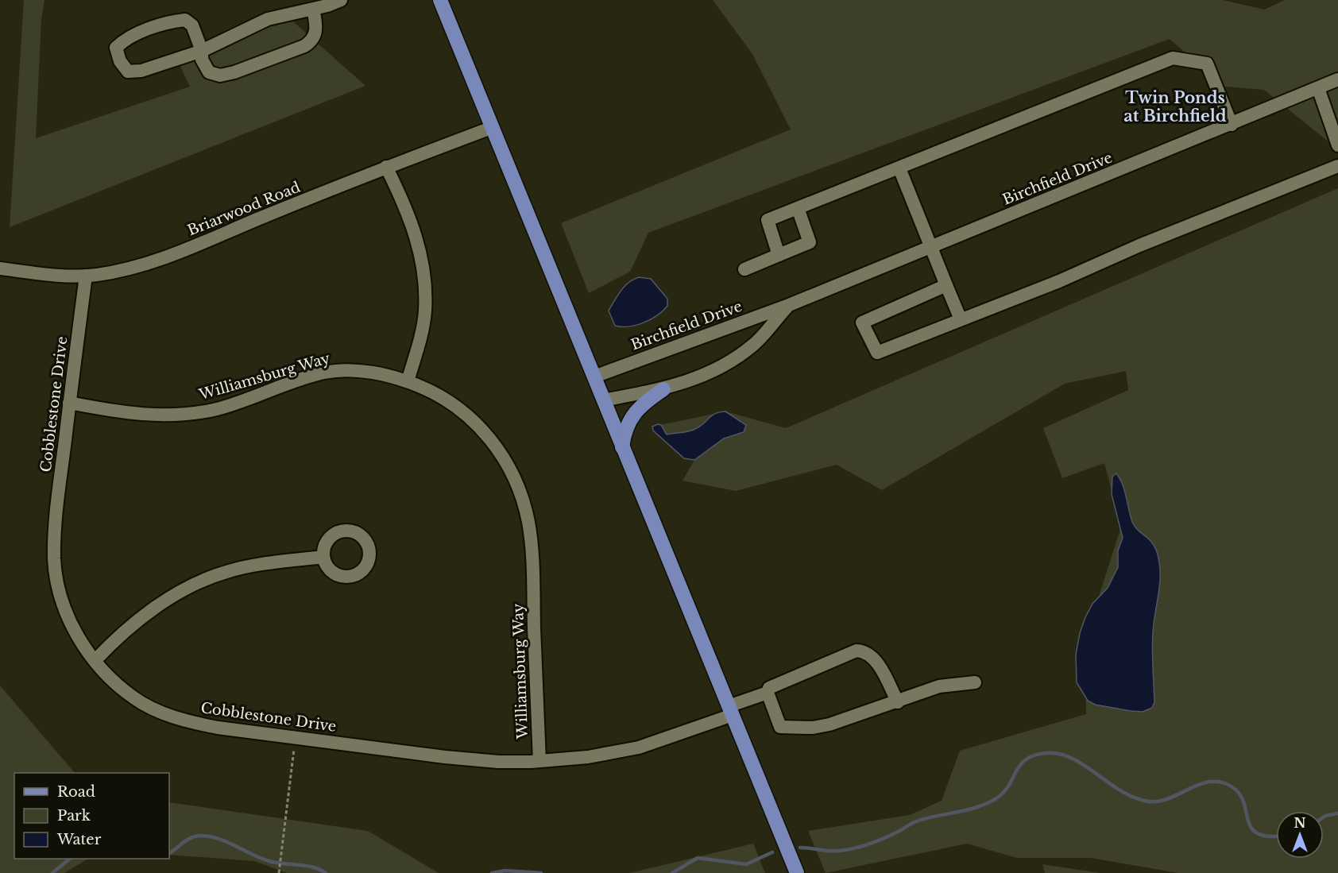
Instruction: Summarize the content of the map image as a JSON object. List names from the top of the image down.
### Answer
{
  "streets": {
    "street": [
      "Birchfield Drive",
      "Briarwood Road",
      "Williamsburg Way",
      "Cobblestone Drive"
    ]
  },
  "crossings": [
    ["Briarwood Road", "Cobblestone Drive"],
    ["Williamsburg Way", "Cobblestone Drive"]
  ],
  "districts": ["Twin Ponds at Birchfield"],
  "legend": ["Road", "Park", "Water"],
  "north": "top"
}
